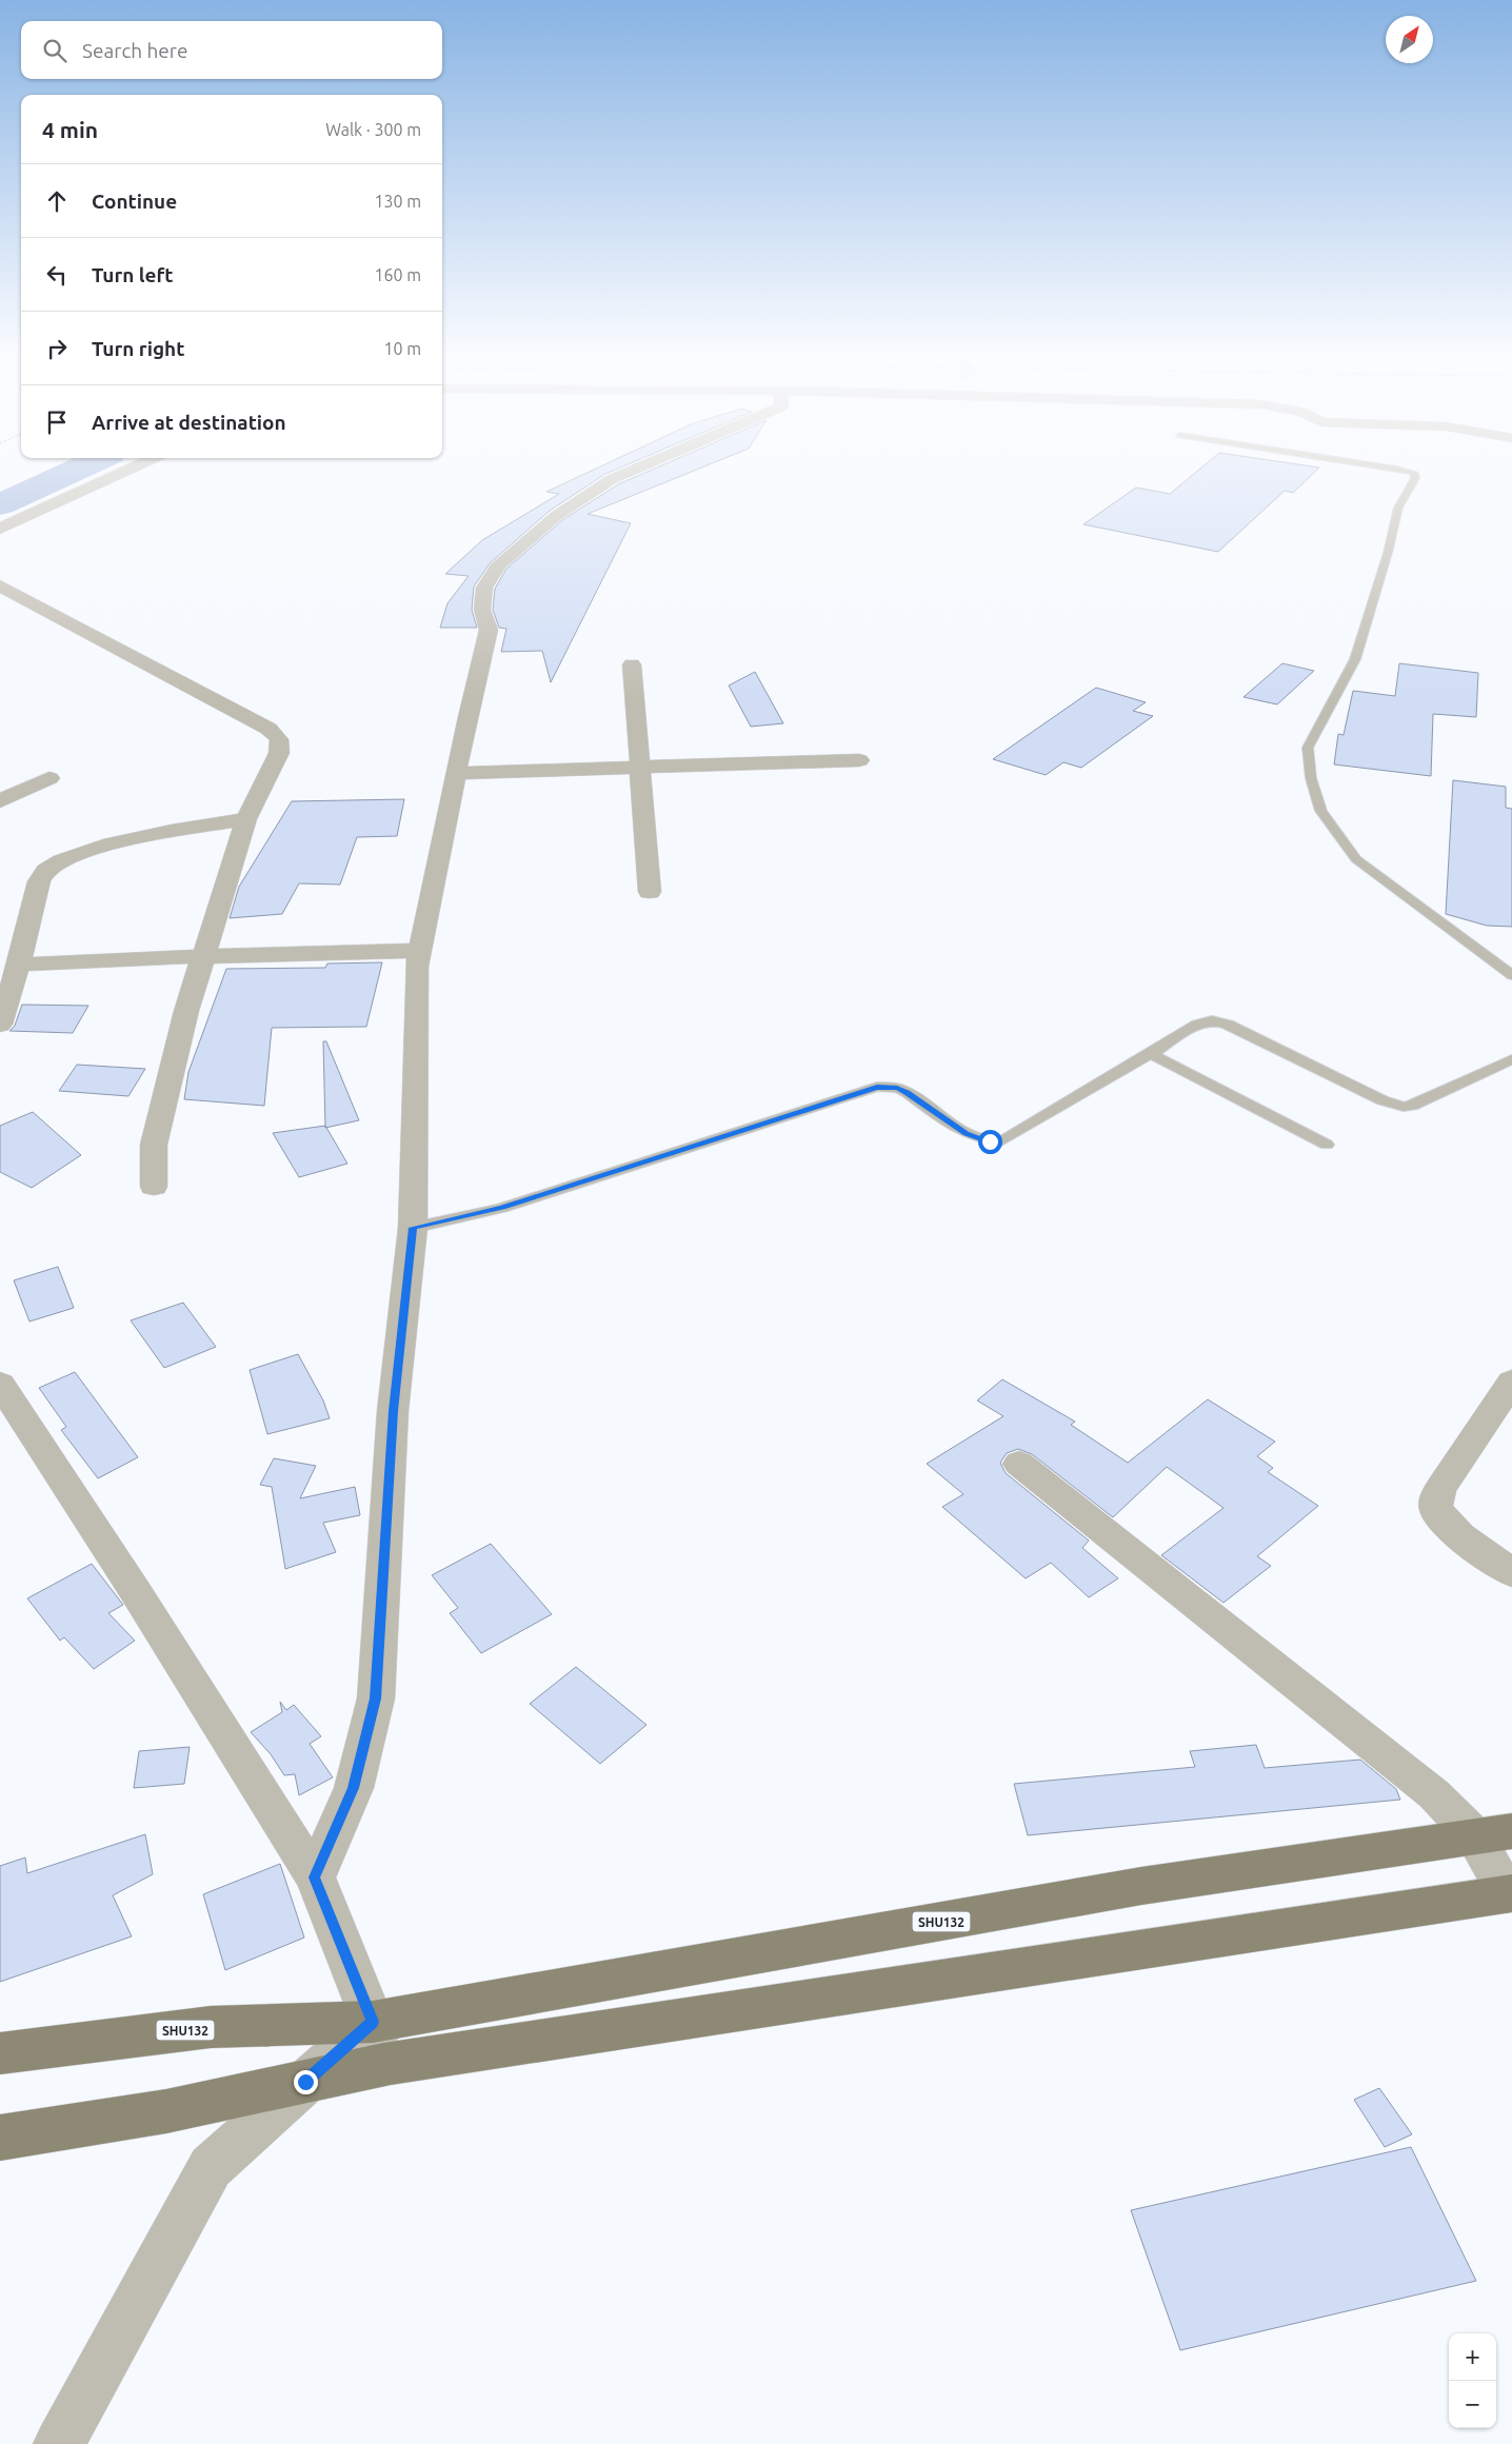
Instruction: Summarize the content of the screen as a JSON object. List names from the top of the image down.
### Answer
{
  "streets": {
    "main road": ["SHU132"]
  },
  "north": "top right",
  "page": {
    "search": "Search here",
    "heading": ["4 min", "Walk · 300 m"],
    "list": [
      ["Continue", "130 m"],
      ["Turn left", "160 m"],
      ["Turn right", "10 m"],
      "Arrive at destination"
    ],
    "map_buttons": ["+", "−"]
  }
}
